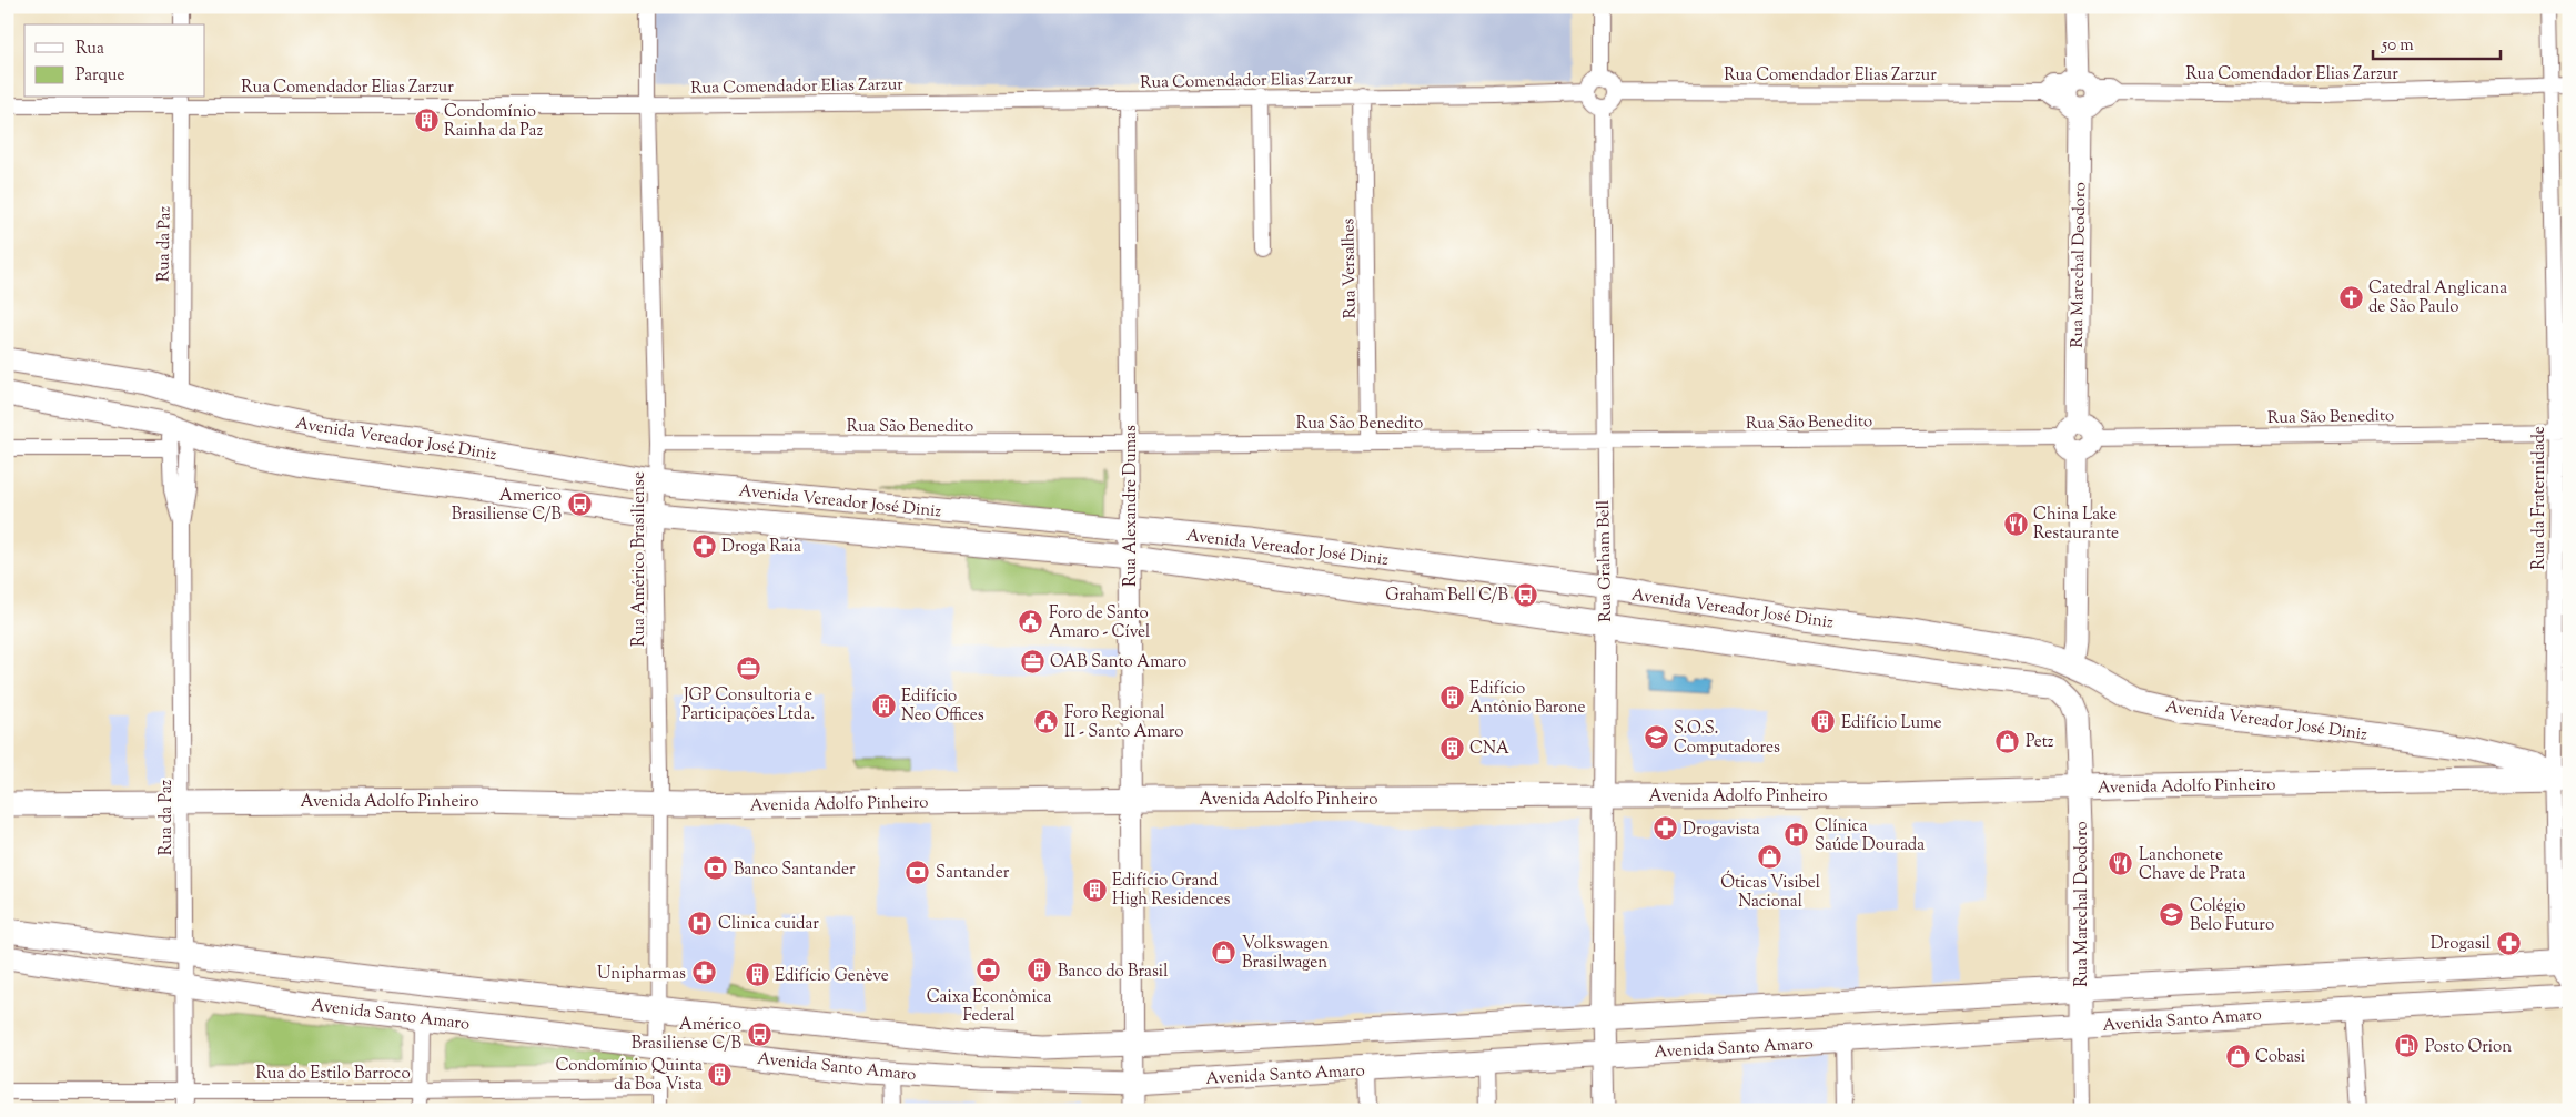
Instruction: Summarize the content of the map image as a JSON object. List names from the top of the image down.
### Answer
{
  "streets": {
    "main road": [
      "Rua Marechal Deodoro",
      "Avenida Vereador José Diniz",
      "Avenida Adolfo Pinheiro",
      "Avenida Santo Amaro"
    ],
    "street": [
      "Rua Comendador Elias Zarzur",
      "Rua da Paz",
      "Rua Versalhes",
      "Rua São Benedito",
      "Rua da Fraternidade",
      "Rua Alexandre Dumas",
      "Rua Américo Brasiliense",
      "Rua Graham Bell",
      "Rua do Estilo Barroco"
    ]
  },
  "crossings": [
    ["Rua Comendador Elias Zarzur", "Rua da Paz"],
    ["Rua Comendador Elias Zarzur", "Rua Marechal Deodoro"],
    ["Rua Comendador Elias Zarzur", "Rua Versalhes"],
    ["Rua Comendador Elias Zarzur", "Rua da Fraternidade"],
    ["Rua Comendador Elias Zarzur", "Rua Alexandre Dumas"],
    ["Rua Comendador Elias Zarzur", "Rua Américo Brasiliense"],
    ["Rua Comendador Elias Zarzur", "Rua Graham Bell"],
    ["Rua da Paz", "Avenida Vereador José Diniz"],
    ["Rua da Paz", "Avenida Adolfo Pinheiro"],
    ["Rua da Paz", "Avenida Santo Amaro"],
    ["Rua da Paz", "Rua do Estilo Barroco"],
    ["Rua Marechal Deodoro", "Rua São Benedito"],
    ["Rua Marechal Deodoro", "Avenida Vereador José Diniz"],
    ["Rua Marechal Deodoro", "Avenida Adolfo Pinheiro"],
    ["Rua Marechal Deodoro", "Avenida Santo Amaro"],
    ["Rua Versalhes", "Rua São Benedito"],
    ["Rua São Benedito", "Rua da Fraternidade"],
    ["Rua São Benedito", "Rua Alexandre Dumas"],
    ["Rua São Benedito", "Rua Américo Brasiliense"],
    ["Rua São Benedito", "Rua Graham Bell"],
    ["Avenida Vereador José Diniz", "Rua da Fraternidade"],
    ["Avenida Vereador José Diniz", "Rua Alexandre Dumas"],
    ["Avenida Vereador José Diniz", "Rua Américo Brasiliense"],
    ["Avenida Vereador José Diniz", "Rua Graham Bell"],
    ["Avenida Vereador José Diniz", "Avenida Adolfo Pinheiro"],
    ["Rua da Fraternidade", "Avenida Adolfo Pinheiro"],
    ["Rua da Fraternidade", "Avenida Santo Amaro"],
    ["Rua Alexandre Dumas", "Avenida Adolfo Pinheiro"],
    ["Rua Alexandre Dumas", "Avenida Santo Amaro"],
    ["Rua Américo Brasiliense", "Avenida Adolfo Pinheiro"],
    ["Rua Américo Brasiliense", "Avenida Santo Amaro"],
    ["Rua Américo Brasiliense", "Rua do Estilo Barroco"],
    ["Rua Graham Bell", "Avenida Adolfo Pinheiro"],
    ["Rua Graham Bell", "Avenida Santo Amaro"]
  ],
  "places": {
    "building": [
      "Condomínio Rainha da Paz",
      "Edifício Antônio Barone",
      "Edifício Neo Offices",
      "Edifício Lume",
      "CNA",
      "Edifício Grand High Residences",
      "Banco do Brasil",
      "Edifício Genève",
      "Condomínio Quinta da Boa Vista"
    ],
    "church": ["Catedral Anglicana de São Paulo"],
    "bus stop": ["Americo Brasiliense C/B", "Graham Bell C/B", "Américo Brasiliense C/B"],
    "restaurant": ["China Lake Restaurante", "Lanchonete Chave de Prata"],
    "pharmacy": [
      "Droga Raia",
      "Drogavista",
      "Drogasil",
      "Unipharmas"
    ],
    "public building": ["Foro de Santo Amaro - Cível", "Foro Regional II - Santo Amaro"],
    "office": ["OAB Santo Amaro", "JGP Consultoria e Participações Ltda."],
    "school or university": ["S.O.S. Computadores", "Colégio Belo Futuro"],
    "shop": [
      "Petz",
      "Óticas Visibel Nacional",
      "Volkswagen Brasilwagen",
      "Cobasi"
    ],
    "hospital": ["Clínica Saúde Dourada", "Clinica cuidar"],
    "bank": ["Banco Santander", "Santander", "Caixa Econômica Federal"],
    "fuel station": ["Posto Orion"]
  },
  "legend": ["Rua", "Parque"],
  "scale_bar": "50 m"
}
